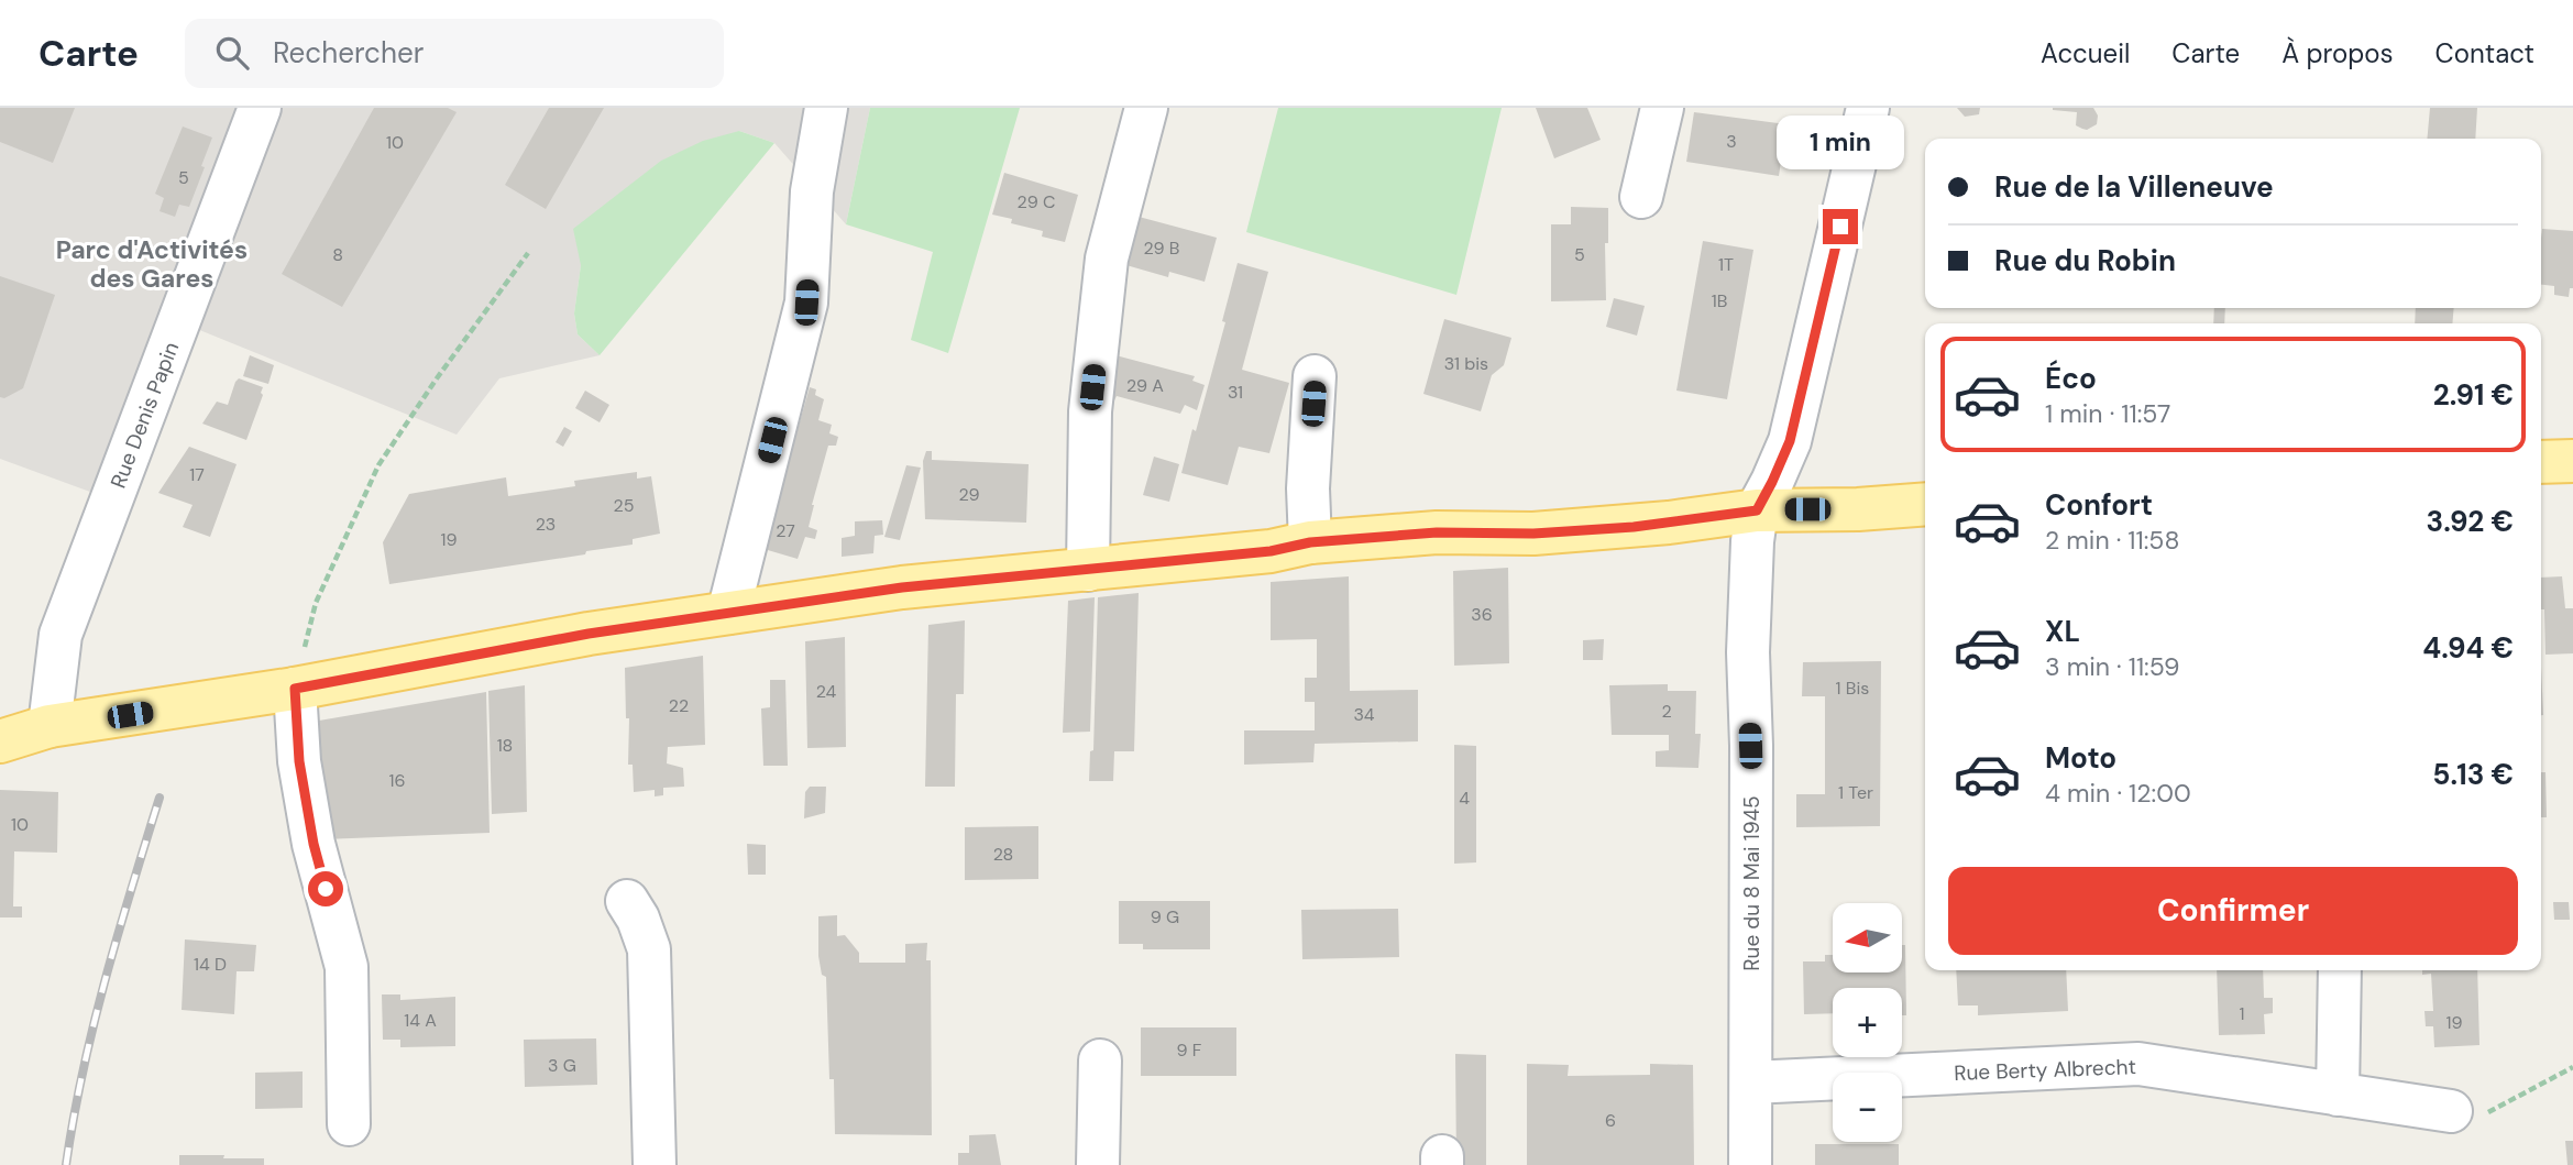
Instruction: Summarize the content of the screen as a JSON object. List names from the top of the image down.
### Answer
{
  "streets": {
    "street": ["Rue Denis Papin", "Rue du 8 Mai 1945", "Rue Berty Albrecht"]
  },
  "crossings": [
    ["Rue du 8 Mai 1945", "Rue Berty Albrecht"]
  ],
  "districts": ["Parc d'Activités des Gares"],
  "house_numbers": [
    "3",
    "10",
    "5",
    "29 C",
    "29 B",
    "8",
    "5",
    "1T",
    "1B",
    "31 bis",
    "29 A",
    "31",
    "17",
    "29",
    "25",
    "23",
    "27",
    "19",
    "36",
    "1 Bis",
    "24",
    "22",
    "2",
    "34",
    "18",
    "16",
    "1 Ter",
    "4",
    "10",
    "28",
    "9 G",
    "14 D",
    "1",
    "14 A",
    "19",
    "9 F",
    "3 G",
    "6"
  ],
  "north": "left",
  "page": {
    "header": "Carte",
    "search": "Rechercher",
    "nav": [
      "Accueil",
      "Carte",
      "À propos",
      "Contact"
    ],
    "bubble": "1 min",
    "banner": ["Rue de la Villeneuve", "Rue du Robin"],
    "list": [
      {
        "name": "Éco",
        "note": "1 min · 11:57",
        "value": "2.91 €"
      },
      {
        "name": "Confort",
        "note": "2 min · 11:58",
        "value": "3.92 €"
      },
      {
        "name": "XL",
        "note": "3 min · 11:59",
        "value": "4.94 €"
      },
      {
        "name": "Moto",
        "note": "4 min · 12:00",
        "value": "5.13 €"
      }
    ],
    "buttons": "Confirmer",
    "map_buttons": ["+", "−"]
  }
}
